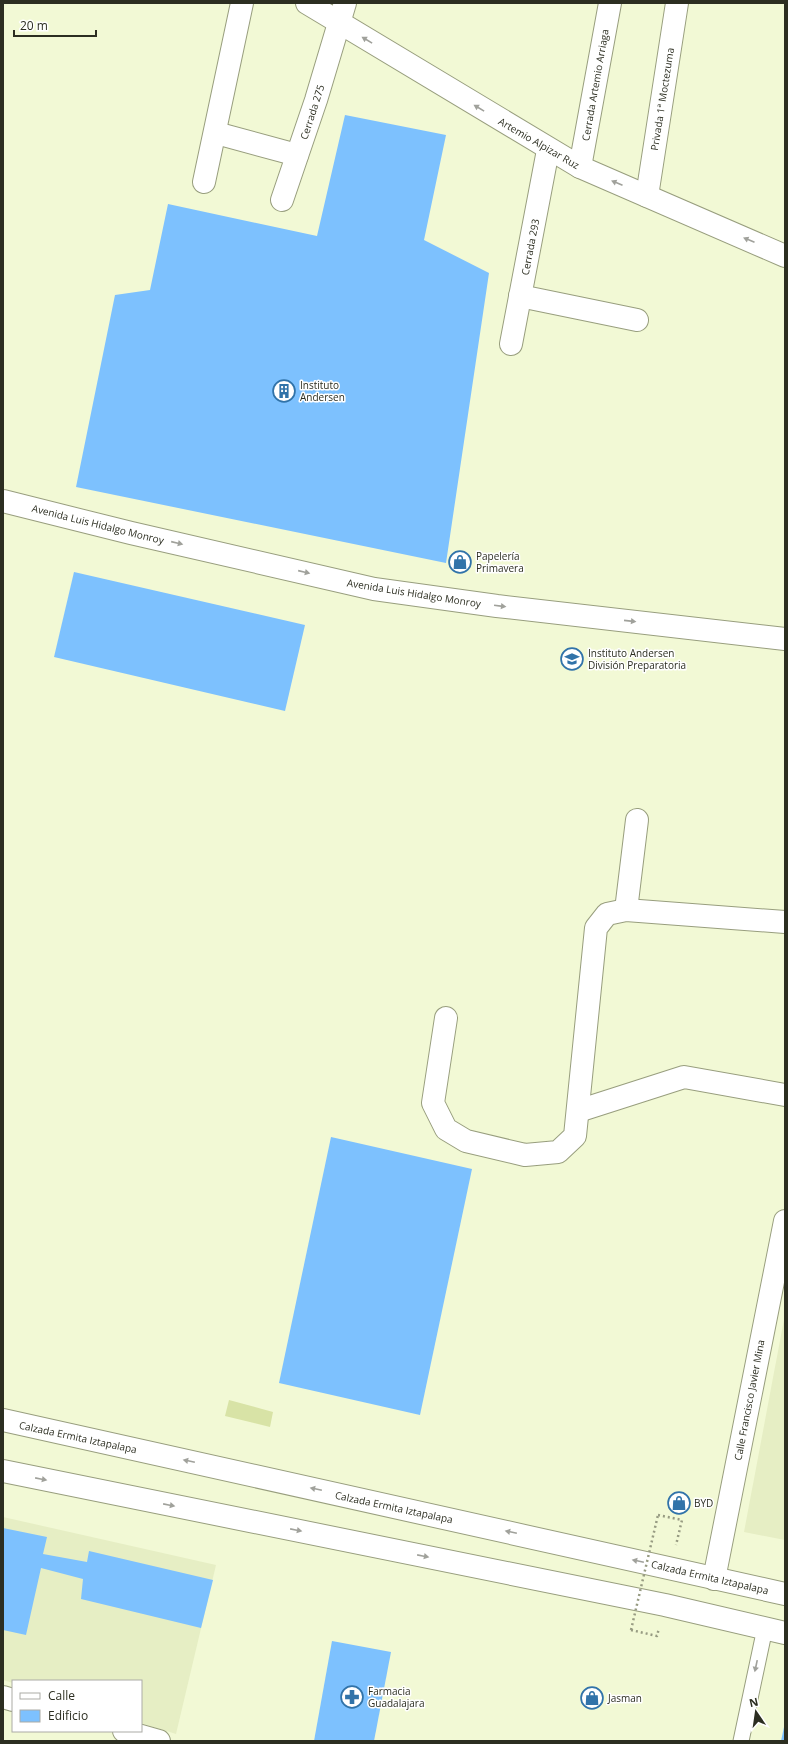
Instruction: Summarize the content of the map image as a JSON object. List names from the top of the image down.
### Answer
{
  "streets": {
    "street": [
      "Cerrada Artemio Arriaga",
      "Privada 1ª Moctezuma",
      "Cerrada 275",
      "Artemio Alpizar Ruz",
      "Cerrada 293",
      "Avenida Luis Hidalgo Monroy",
      "Calle Francisco Javier Mina",
      "Calzada Ermita Iztapalapa"
    ]
  },
  "crossings": [
    ["Cerrada Artemio Arriaga", "Artemio Alpizar Ruz"],
    ["Privada 1ª Moctezuma", "Artemio Alpizar Ruz"],
    ["Cerrada 275", "Artemio Alpizar Ruz"],
    ["Artemio Alpizar Ruz", "Cerrada 293"],
    ["Calle Francisco Javier Mina", "Calzada Ermita Iztapalapa"]
  ],
  "one_way": ["Avenida Luis Hidalgo Monroy"],
  "places": {
    "building": ["Instituto Andersen"],
    "shop": ["Papelería Primavera", "BYD", "Jasman"],
    "school or university": ["Instituto Andersen División Preparatoria"],
    "pharmacy": ["Farmacia Guadalajara"]
  },
  "legend": ["Calle", "Edificio"],
  "scale_bar": "20 m",
  "north": "top"
}
